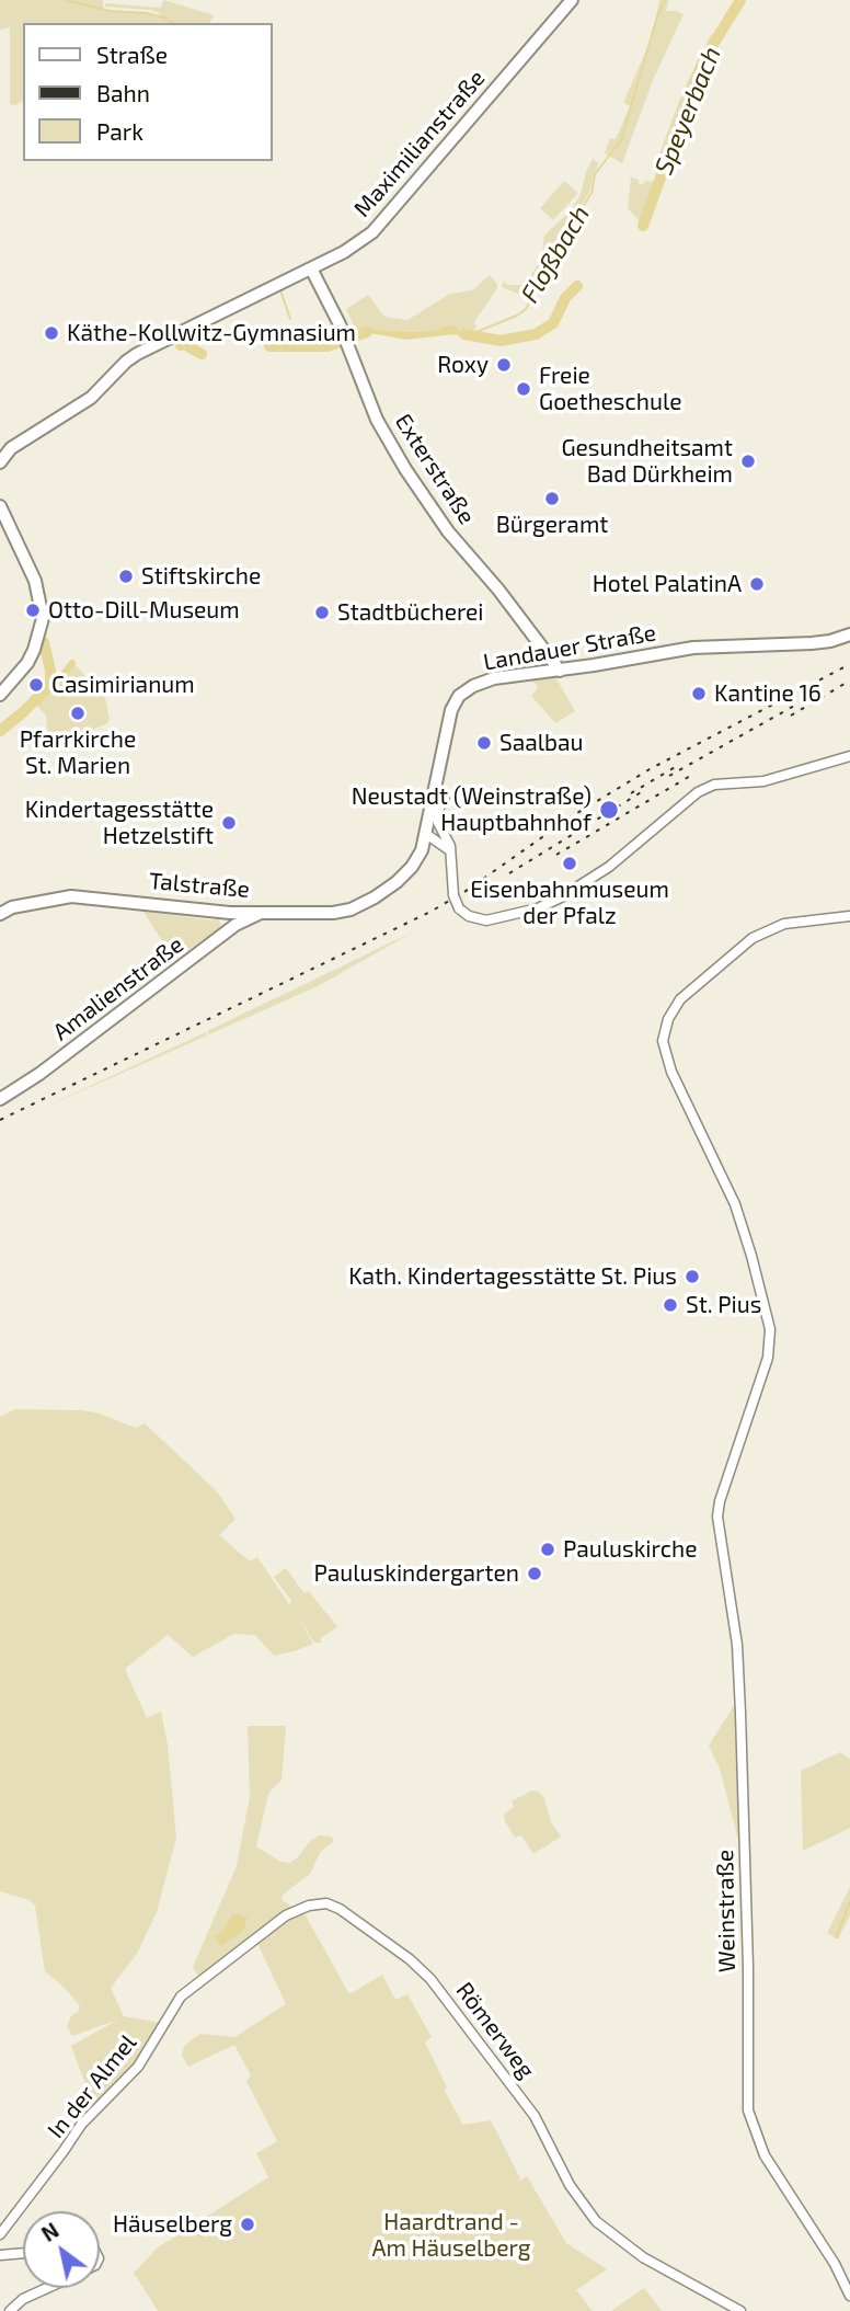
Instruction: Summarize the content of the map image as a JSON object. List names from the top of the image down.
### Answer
{
  "streets": {
    "main road": [
      "Maximilianstraße",
      "Exterstraße",
      "Landauer Straße",
      "Talstraße",
      "Amalienstraße"
    ],
    "street": ["Weinstraße", "Römerweg", "In der Almel"]
  },
  "crossings": [
    ["Maximilianstraße", "Exterstraße"],
    ["Exterstraße", "Landauer Straße"],
    ["Landauer Straße", "Talstraße"],
    ["Talstraße", "Amalienstraße"],
    ["Römerweg", "In der Almel"]
  ],
  "water": ["Speyerbach", "Floßbach"],
  "parks": ["Haardtrand - Am Häuselberg"],
  "places": [
    "Käthe-Kollwitz-Gymnasium",
    "Roxy",
    "Freie Goetheschule",
    "Gesundheitsamt Bad Dürkheim",
    "Bürgeramt",
    "Stiftskirche",
    "Hotel PalatinA",
    "Otto-Dill-Museum",
    "Stadtbücherei",
    "Casimirianum",
    "Kantine 16",
    "Pfarrkirche St. Marien",
    "Saalbau",
    "Neustadt (Weinstraße) Hauptbahnhof",
    "Kindertagesstätte Hetzelstift",
    "Eisenbahnmuseum der Pfalz",
    "Kath. Kindertagesstätte St. Pius",
    "St. Pius",
    "Pauluskirche",
    "Pauluskindergarten",
    "Häuselberg"
  ],
  "legend": ["Straße", "Bahn", "Park"],
  "north": "top left"
}
